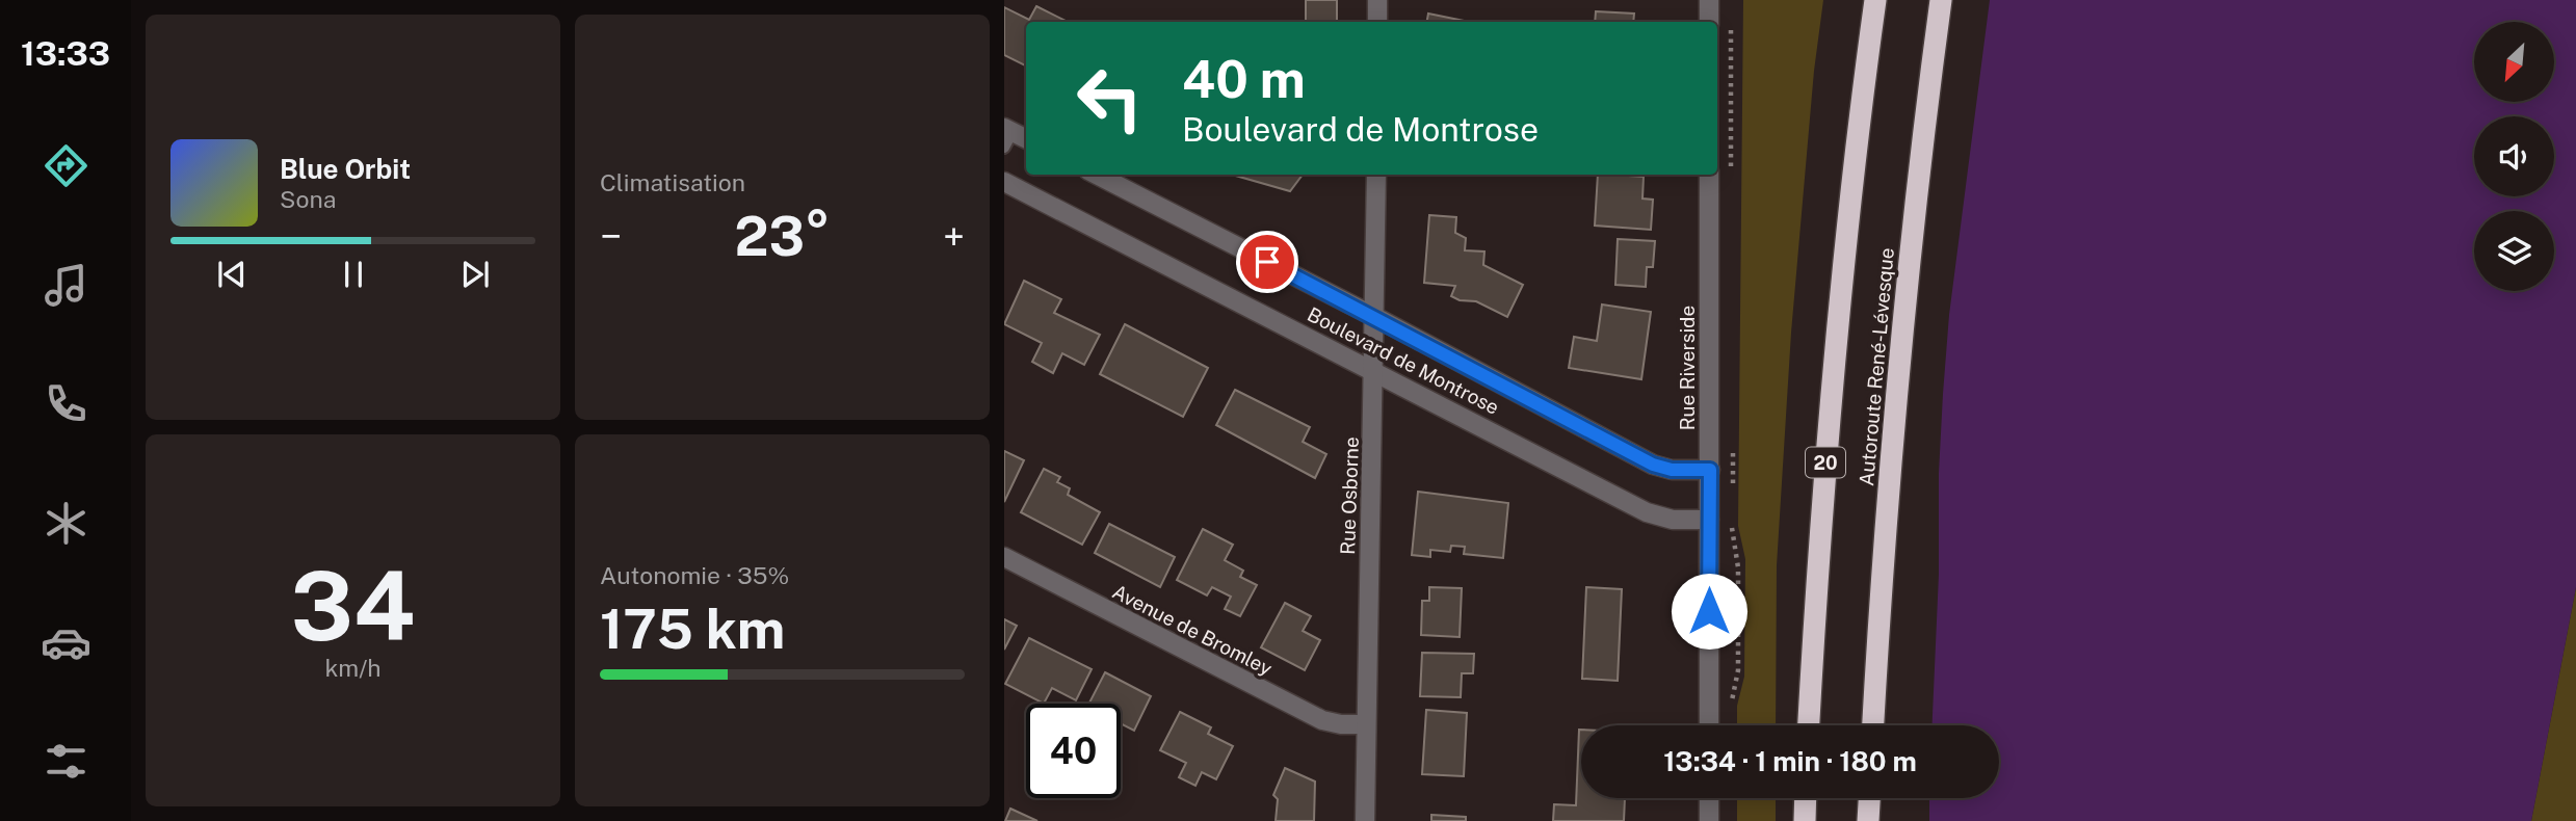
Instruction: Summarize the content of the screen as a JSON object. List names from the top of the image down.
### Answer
{
  "streets": {
    "highway": ["Autoroute René-Lévesque", "20"],
    "street": [
      "Boulevard de Montrose",
      "Rue Riverside",
      "Rue Osborne",
      "Avenue de Bromley"
    ]
  },
  "crossings": [
    ["Boulevard de Montrose", "Rue Riverside"],
    ["Boulevard de Montrose", "Rue Osborne"],
    ["Rue Osborne", "Avenue de Bromley"]
  ],
  "north": "bottom left",
  "page": {
    "tabs": "13:33",
    "tile": [
      "Climatisation",
      ["34", "km/h"],
      ["Autonomie · 35%", "175 km"]
    ],
    "turn": ["40 m", "Boulevard de Montrose"],
    "song": ["Blue Orbit", "Sona"],
    "heat": ["−", "23°", "+"],
    "limit": "40",
    "trip": "13:34 · 1 min · 180 m"
  }
}
